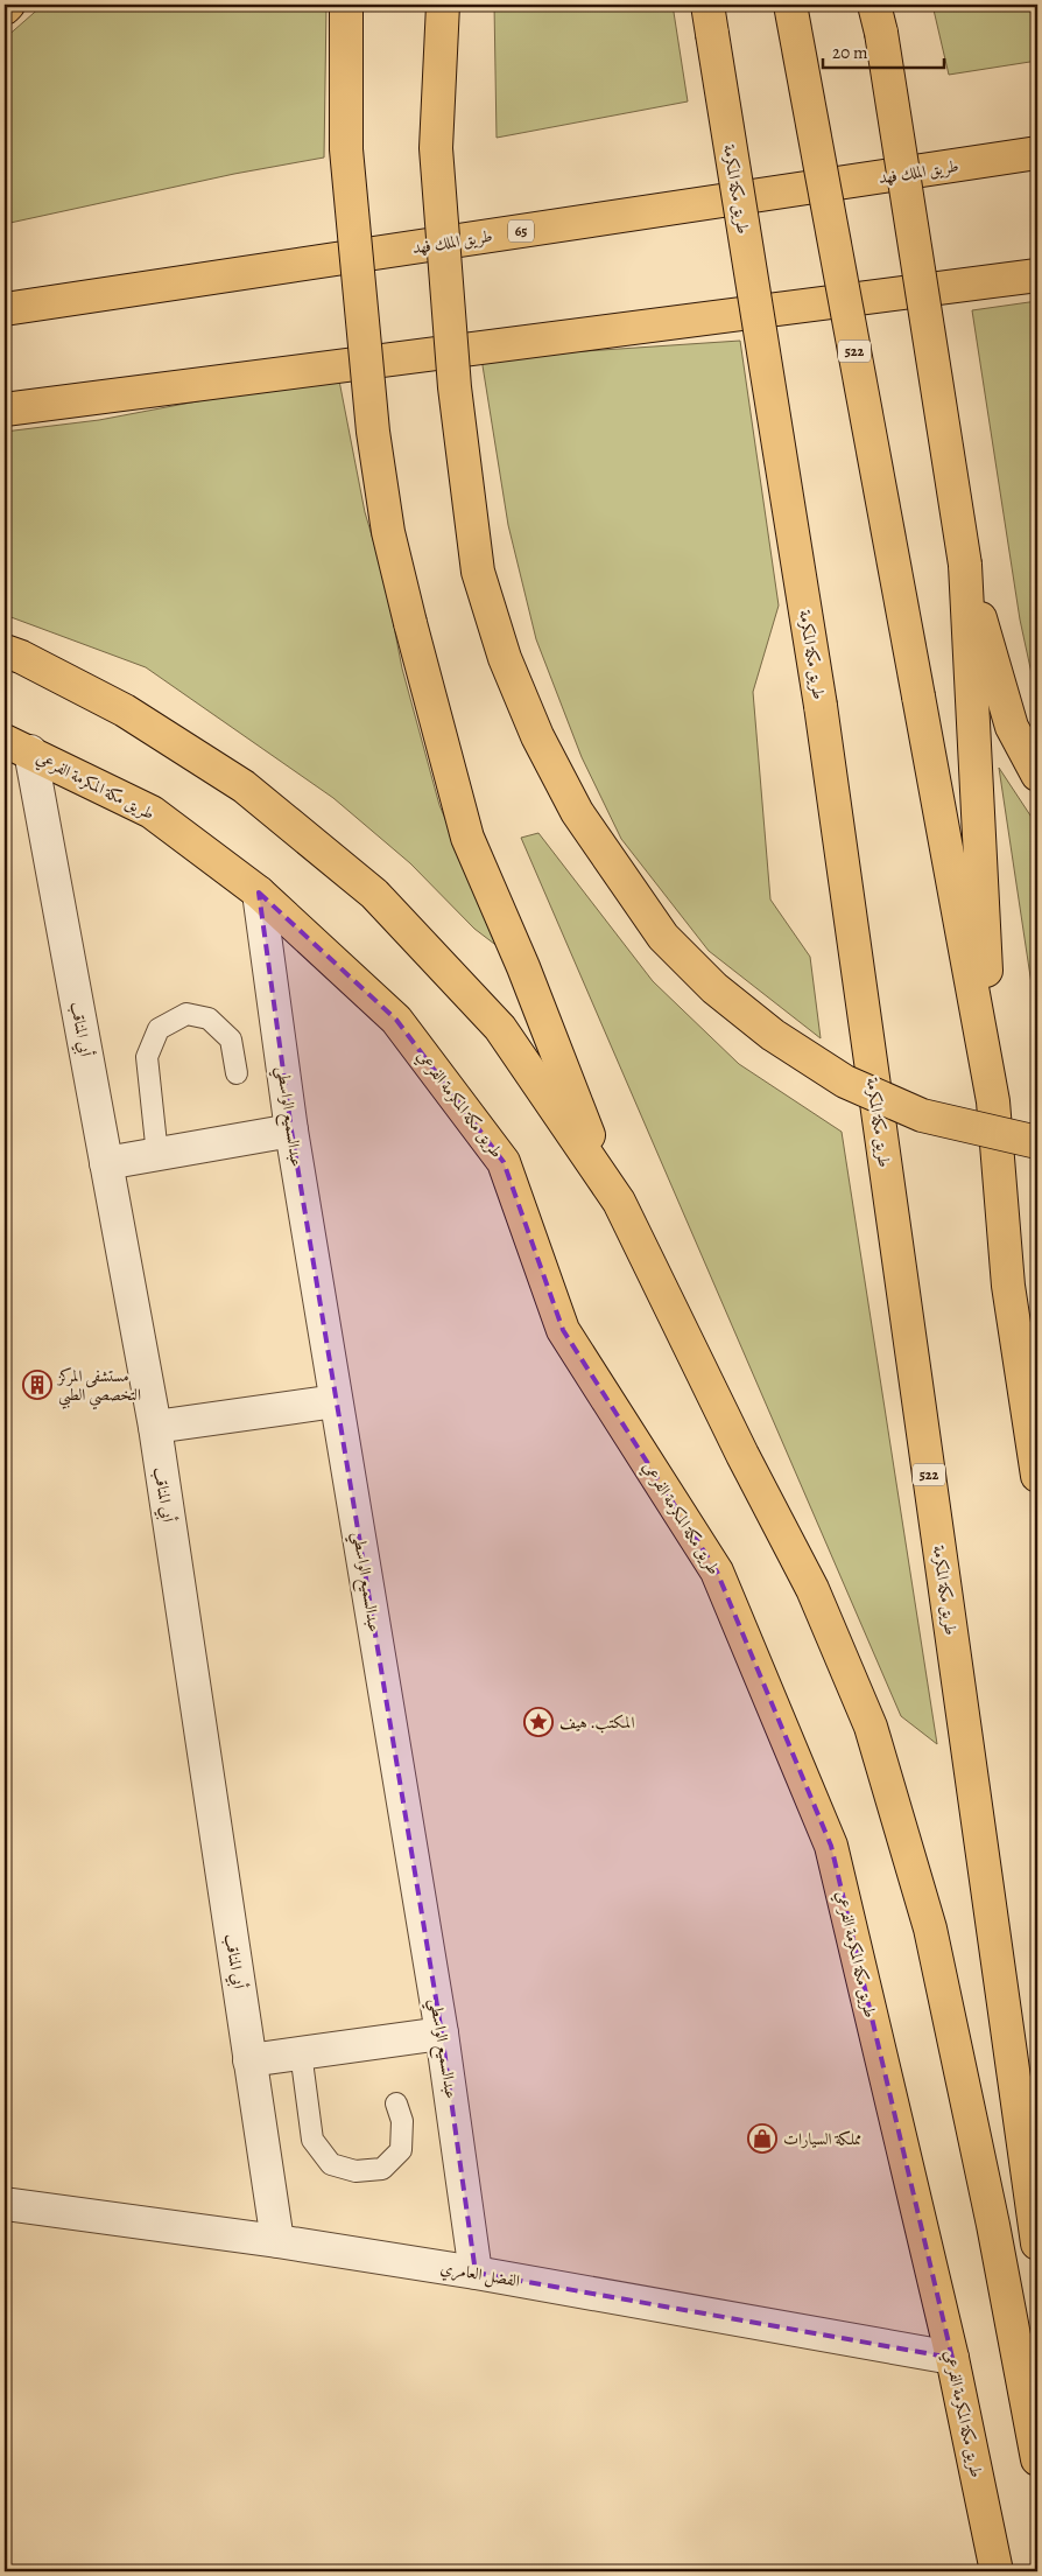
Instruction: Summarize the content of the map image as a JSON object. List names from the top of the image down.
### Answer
{
  "streets": {
    "main road": [
      "طريق الملك فهد",
      "طريق مكة المكرمة",
      "65",
      "522",
      "طريق مكة المكرمة الفرعي"
    ],
    "street": ["أبي المناقب", "عبدالسميع الواسطي", "الفضل العامري"]
  },
  "crossings": [
    ["طريق مكة المكرمة الفرعي", "أبي المناقب"],
    ["طريق مكة المكرمة الفرعي", "عبدالسميع الواسطي"],
    ["طريق مكة المكرمة الفرعي", "الفضل العامري"],
    ["أبي المناقب", "الفضل العامري"],
    ["عبدالسميع الواسطي", "الفضل العامري"]
  ],
  "places": {
    "building": ["مستشفى المركز التخصصي الطبي"],
    "place": ["المكتب. هيف"],
    "shop": ["مملكة السيارات"]
  },
  "scale_bar": "20 m"
}
